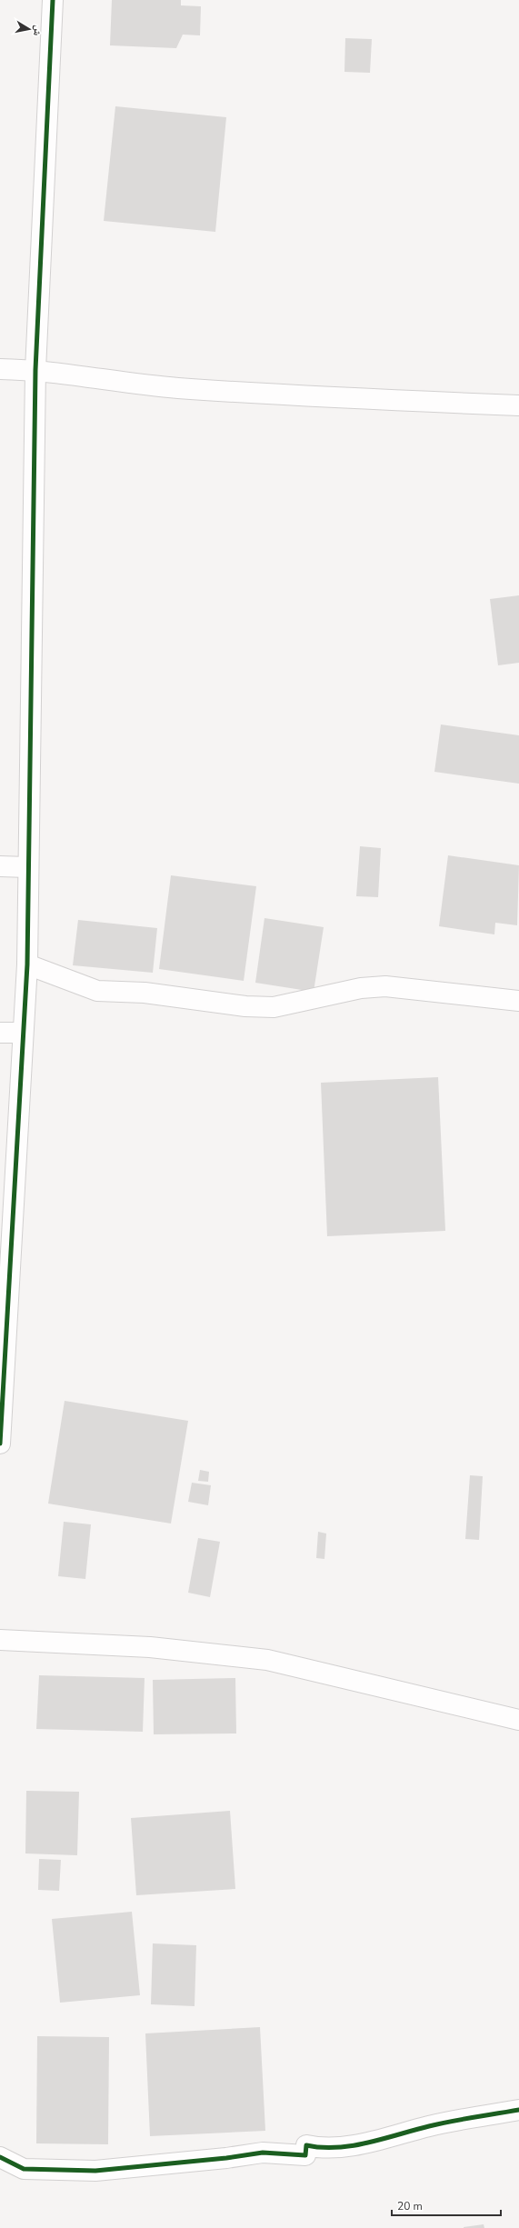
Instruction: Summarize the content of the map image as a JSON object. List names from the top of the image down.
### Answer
{
  "scale_bar": "20 m",
  "north": "right"
}
